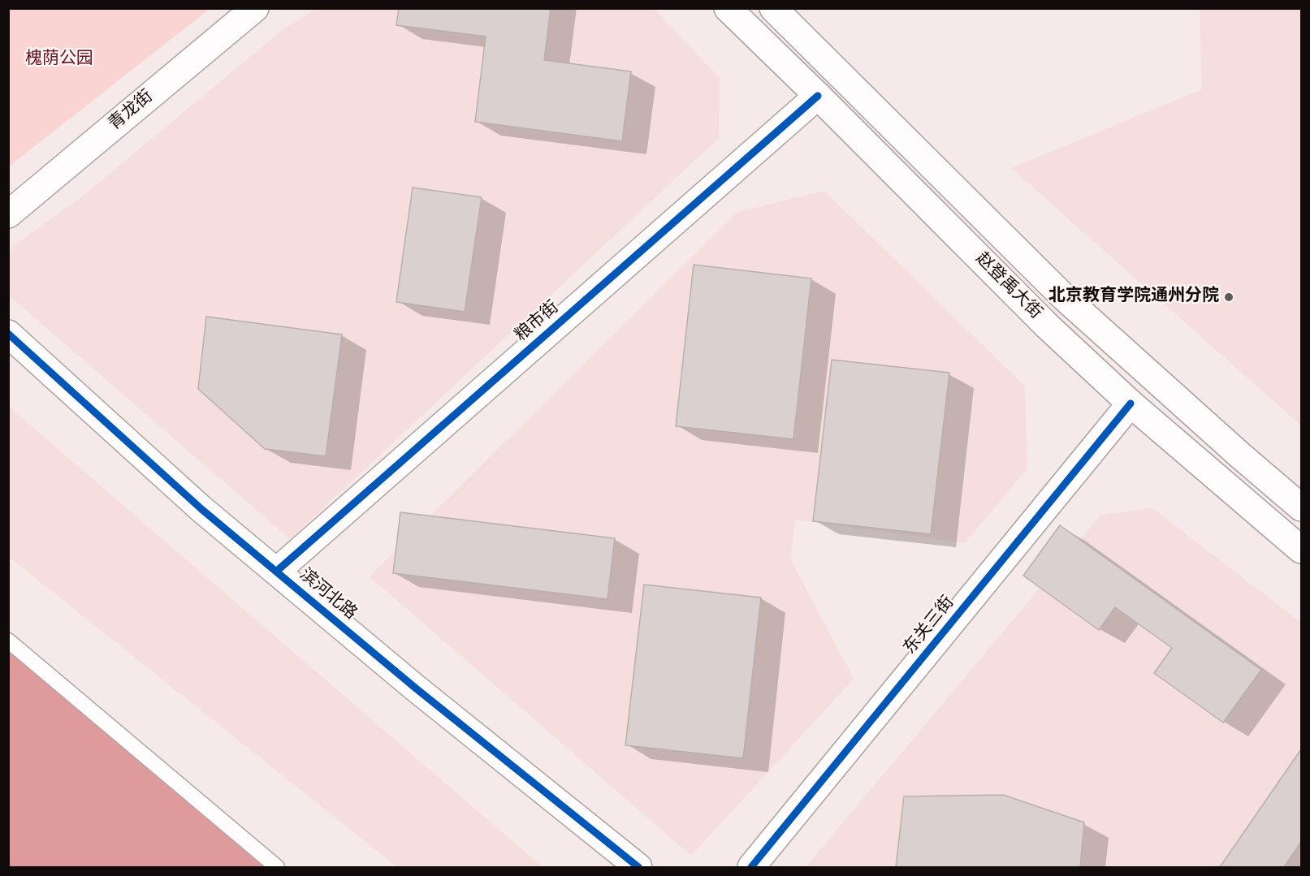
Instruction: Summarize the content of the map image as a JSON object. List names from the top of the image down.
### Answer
{
  "streets": {
    "street": [
      "青龙街",
      "赵登禹大街",
      "粮市街",
      "滨河北路",
      "东关三街"
    ]
  },
  "crossings": [
    ["赵登禹大街", "粮市街"],
    ["赵登禹大街", "东关三街"],
    ["粮市街", "滨河北路"]
  ],
  "parks": ["槐荫公园"],
  "places": ["北京教育学院通州分院"]
}
